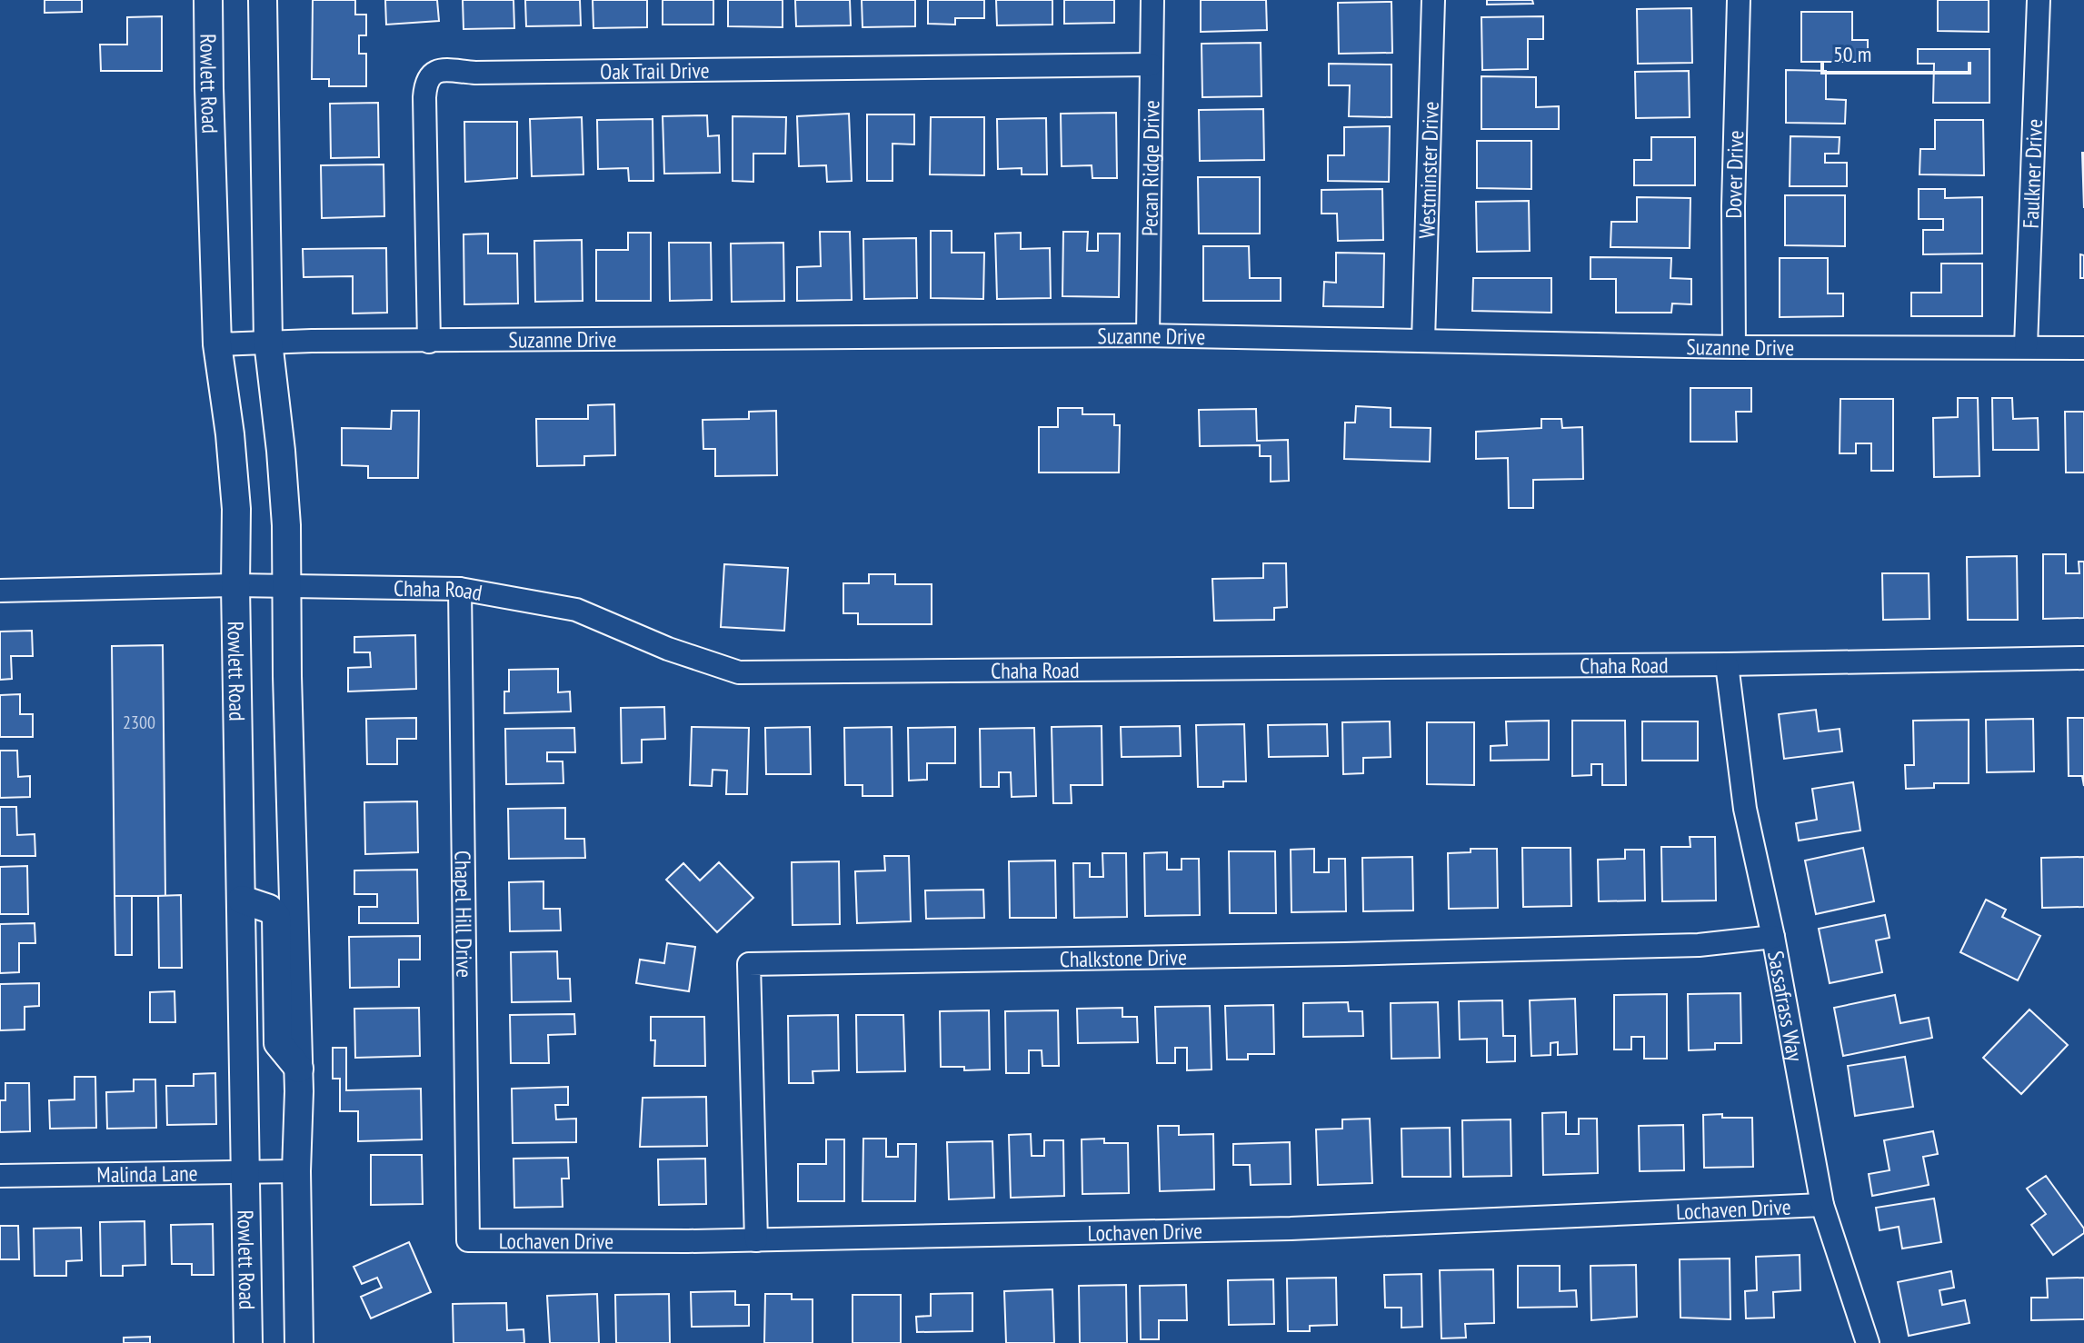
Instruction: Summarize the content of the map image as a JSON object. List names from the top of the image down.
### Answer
{
  "streets": {
    "main road": ["Rowlett Road"],
    "street": [
      "Oak Trail Drive",
      "Pecan Ridge Drive",
      "Westminster Drive",
      "Faulkner Drive",
      "Dover Drive",
      "Suzanne Drive",
      "Chaha Road",
      "Chapel Hill Drive",
      "Chalkstone Drive",
      "Sassafrass Way",
      "Malinda Lane",
      "Lochaven Drive"
    ]
  },
  "crossings": [
    ["Oak Trail Drive", "Pecan Ridge Drive"],
    ["Oak Trail Drive", "Suzanne Drive"],
    ["Rowlett Road", "Suzanne Drive"],
    ["Rowlett Road", "Chaha Road"],
    ["Rowlett Road", "Malinda Lane"],
    ["Pecan Ridge Drive", "Suzanne Drive"],
    ["Westminster Drive", "Suzanne Drive"],
    ["Faulkner Drive", "Suzanne Drive"],
    ["Dover Drive", "Suzanne Drive"],
    ["Chaha Road", "Chapel Hill Drive"],
    ["Chaha Road", "Sassafrass Way"],
    ["Chapel Hill Drive", "Lochaven Drive"],
    ["Chalkstone Drive", "Sassafrass Way"],
    ["Chalkstone Drive", "Lochaven Drive"],
    ["Sassafrass Way", "Lochaven Drive"]
  ],
  "house_numbers": ["2300"],
  "scale_bar": "50 m"
}
